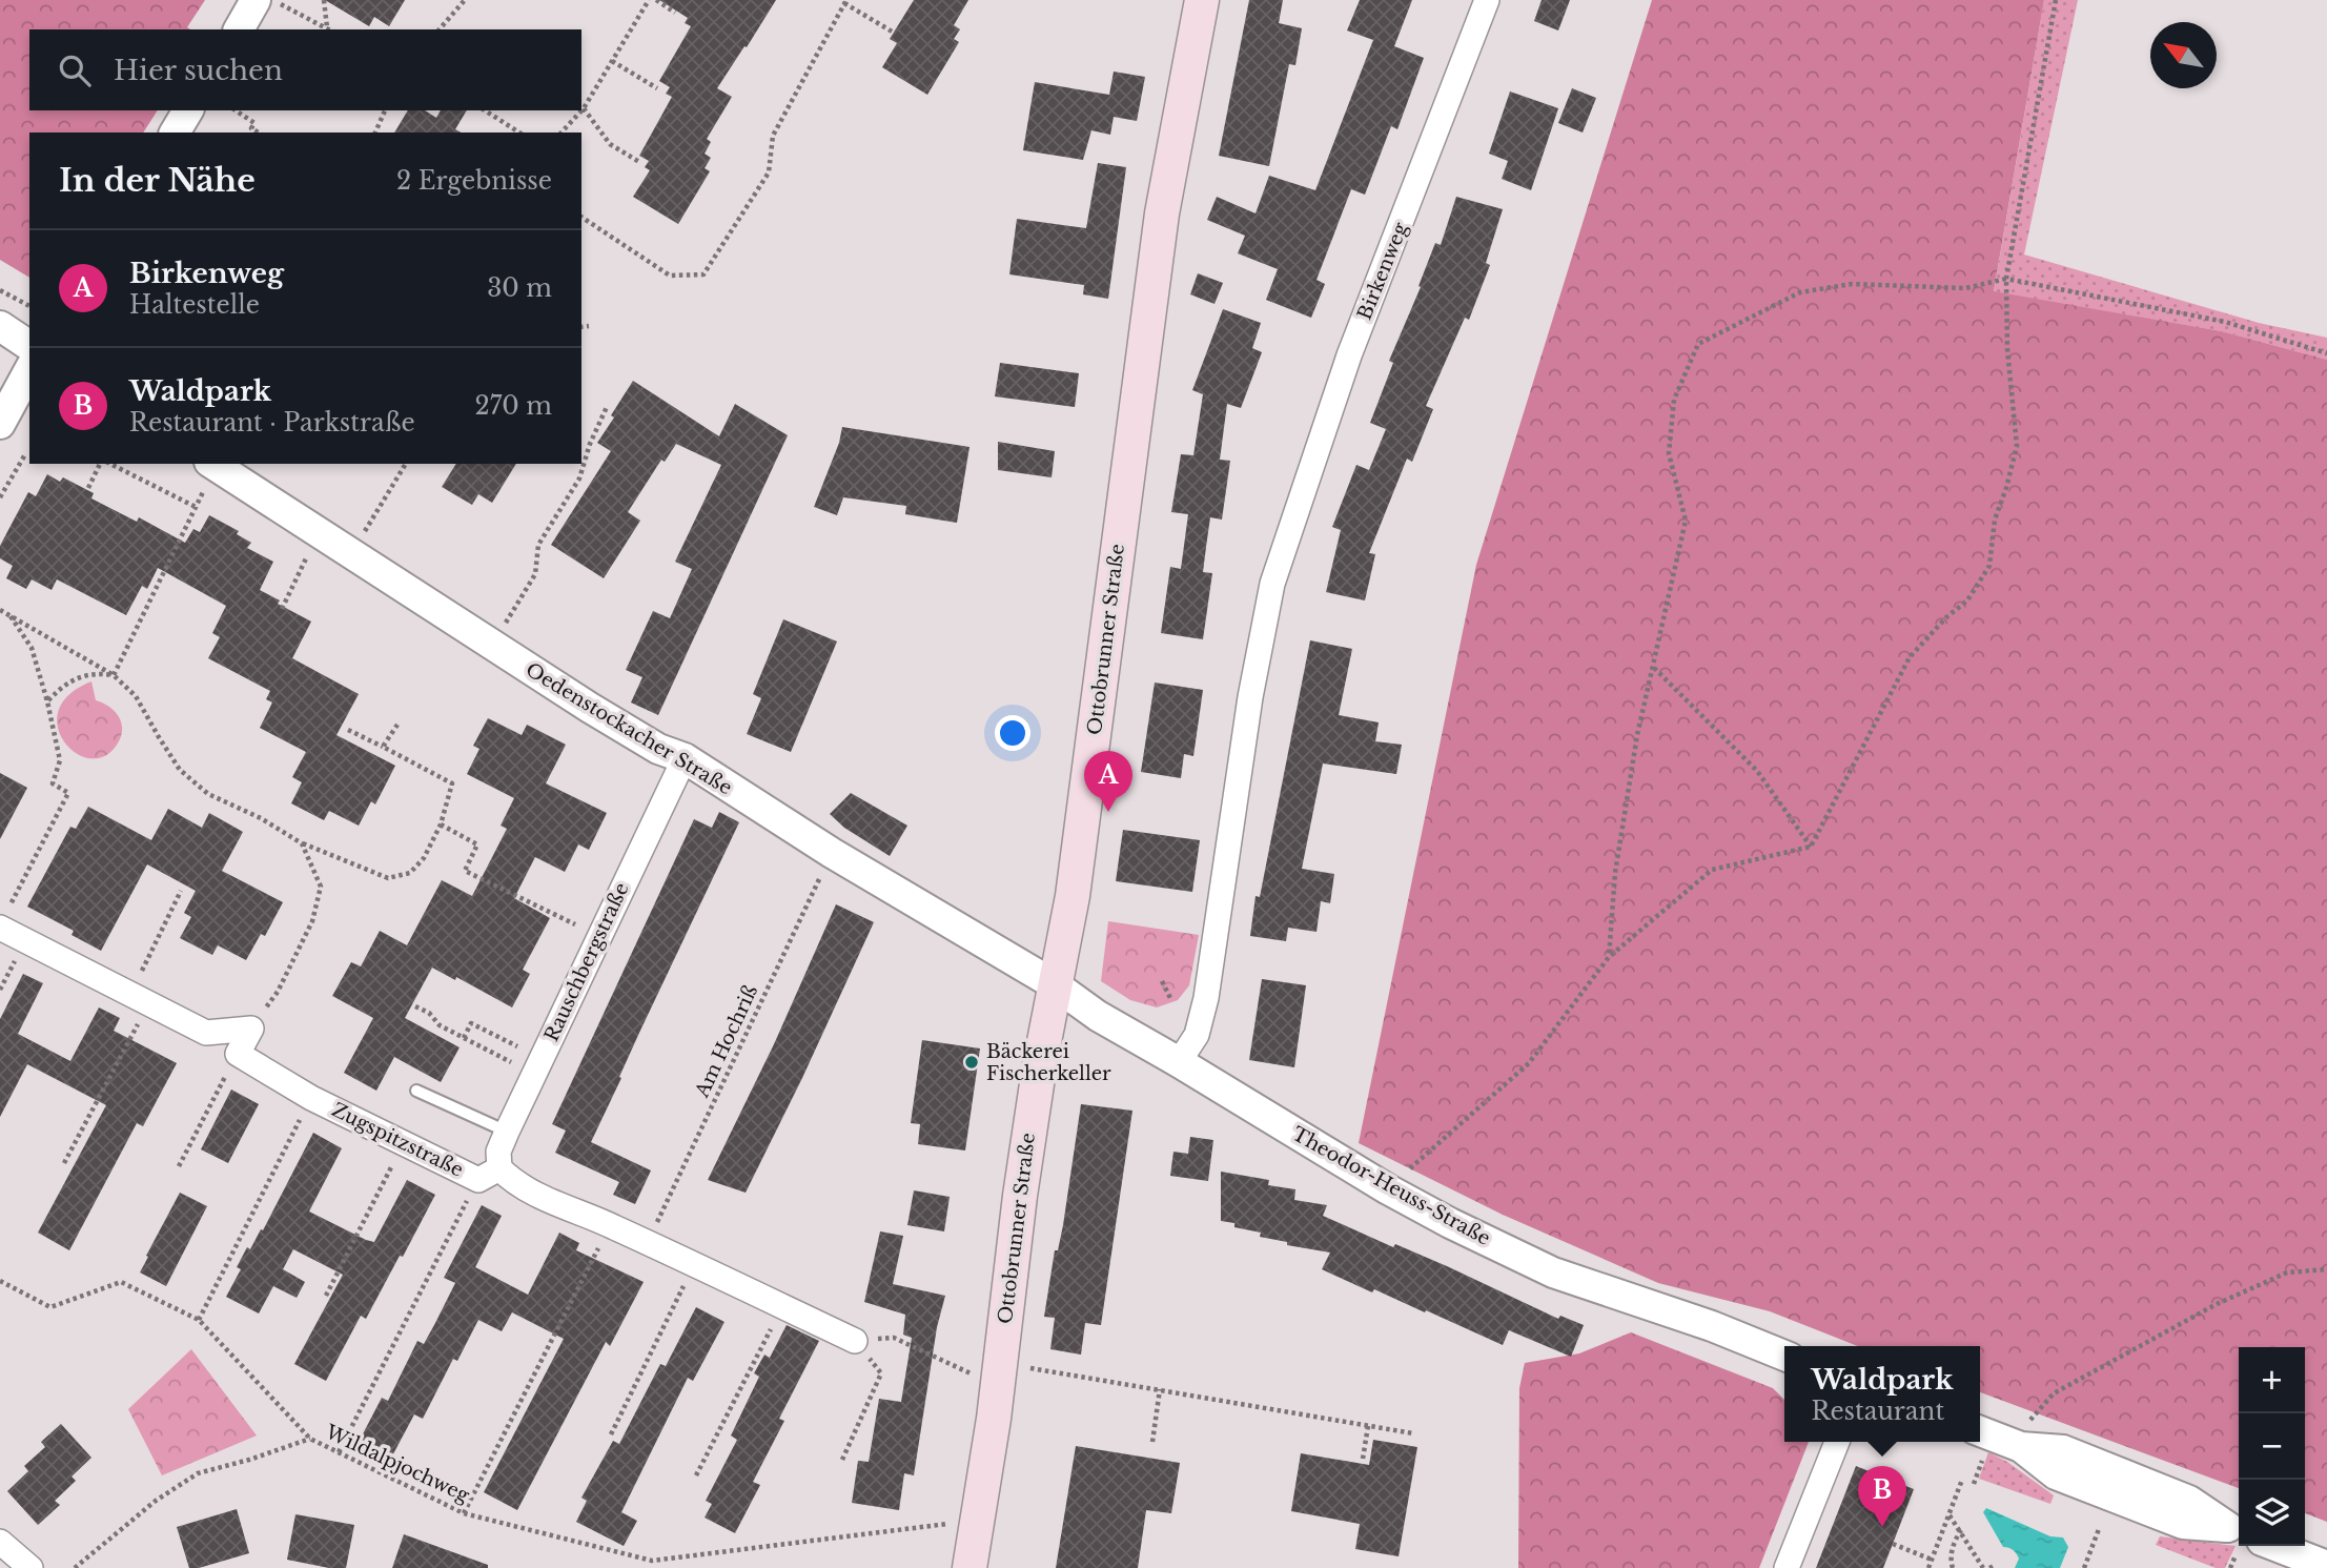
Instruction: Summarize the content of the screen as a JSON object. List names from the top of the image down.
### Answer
{
  "streets": {
    "main road": ["Ottobrunner Straße"],
    "street": [
      "Birkenweg",
      "Oedenstockacher Straße",
      "Rauschbergstraße",
      "Zugspitzstraße",
      "Theodor-Heuss-Straße"
    ],
    "path": ["Am Hochriß", "Wildalpjochweg"]
  },
  "crossings": [
    ["Birkenweg", "Theodor-Heuss-Straße"],
    ["Ottobrunner Straße", "Oedenstockacher Straße"],
    ["Ottobrunner Straße", "Theodor-Heuss-Straße"],
    ["Ottobrunner Straße", "Wildalpjochweg"],
    ["Oedenstockacher Straße", "Rauschbergstraße"],
    ["Oedenstockacher Straße", "Am Hochriß"],
    ["Oedenstockacher Straße", "Theodor-Heuss-Straße"],
    ["Rauschbergstraße", "Zugspitzstraße"],
    ["Am Hochriß", "Zugspitzstraße"]
  ],
  "places": ["Bäckerei Fischerkeller"],
  "north": "top left",
  "page": {
    "search": "Hier suchen",
    "heading": ["In der Nähe", "2 Ergebnisse"],
    "list": [
      {
        "mark": "A",
        "name": "Birkenweg",
        "note": "Haltestelle",
        "value": "30 m"
      },
      {
        "mark": "B",
        "name": "Waldpark",
        "note": "Restaurant · Parkstraße",
        "value": "270 m"
      }
    ],
    "pins": ["A", "B"],
    "popup": ["Waldpark", "Restaurant"],
    "map_buttons": ["+", "−"]
  }
}
